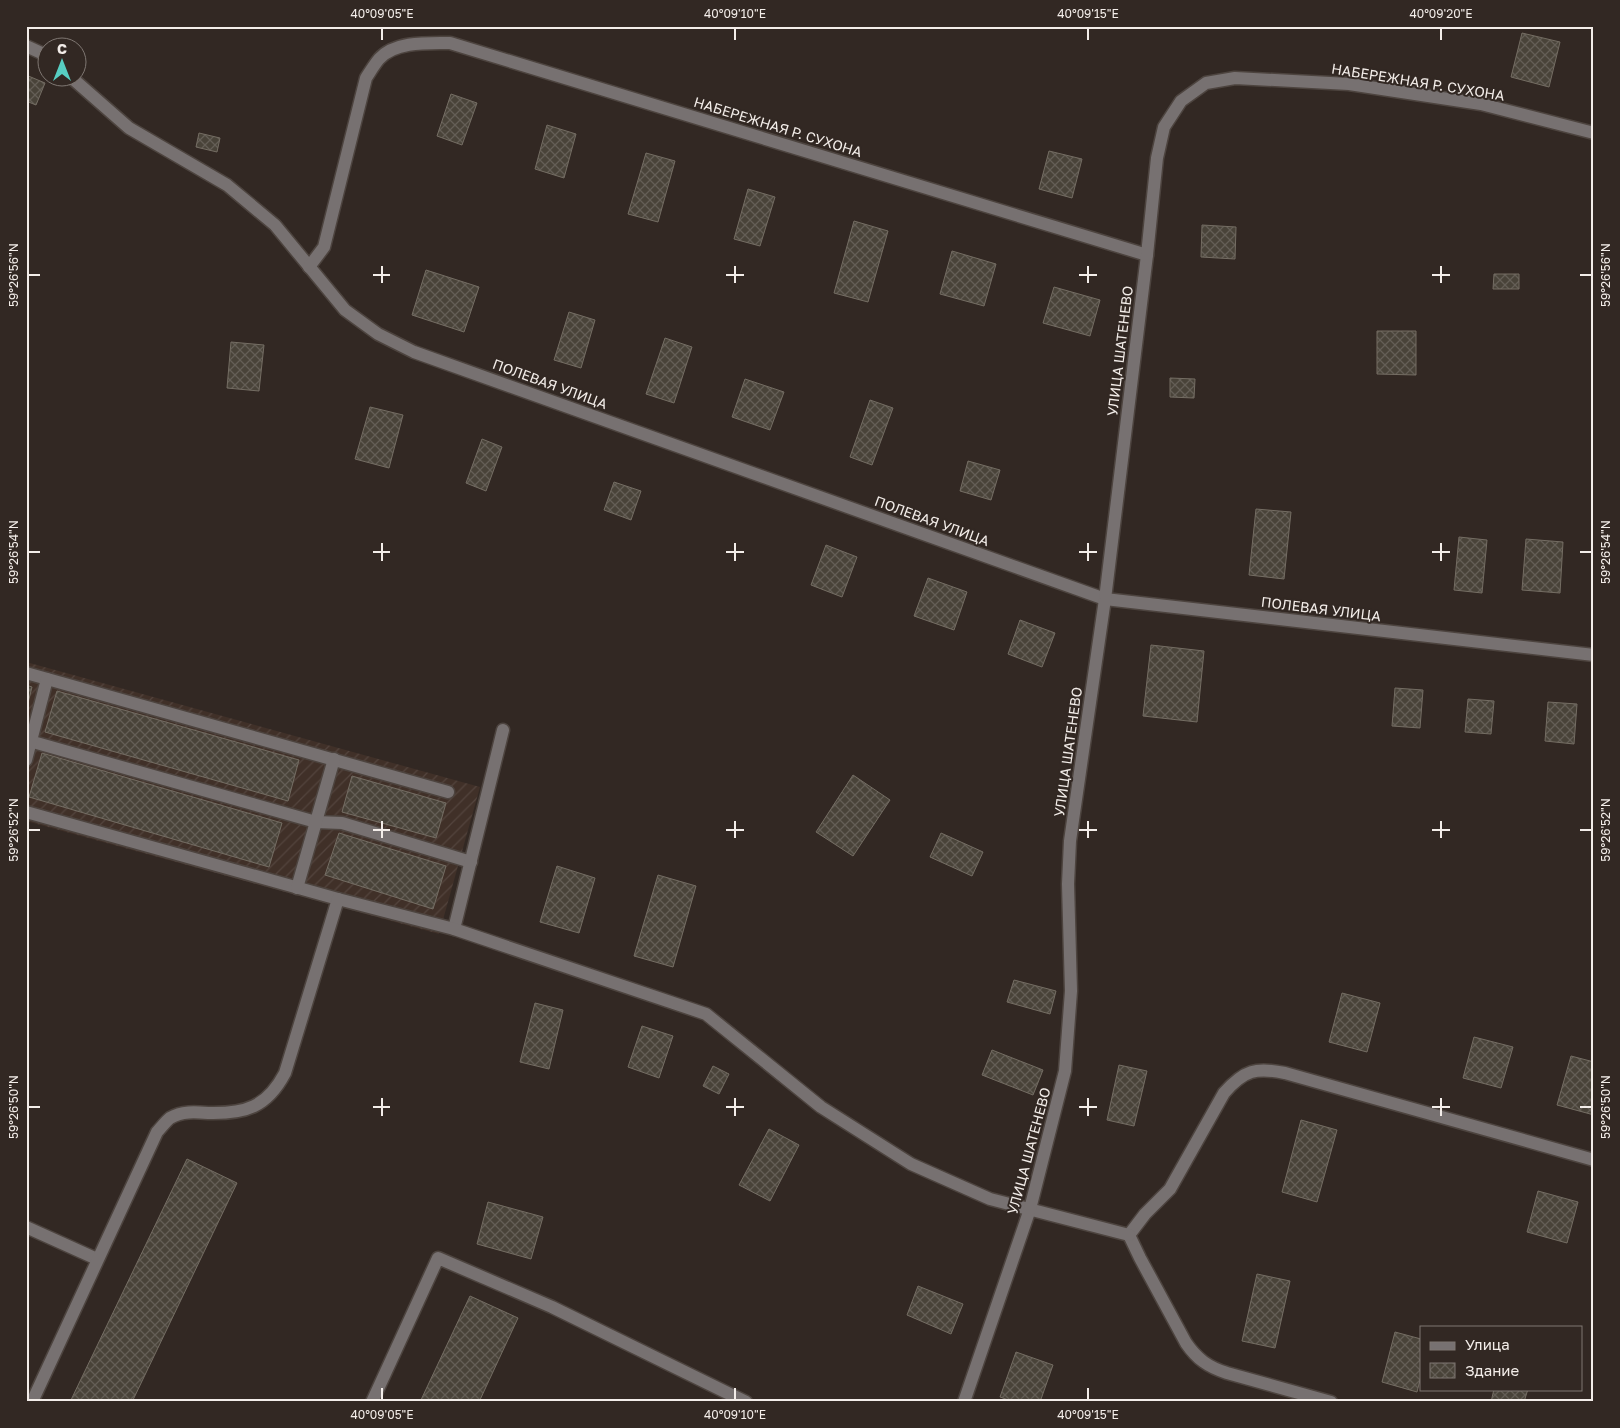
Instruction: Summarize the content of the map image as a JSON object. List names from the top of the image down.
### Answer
{
  "streets": {
    "street": ["НАБЕРЕЖНАЯ Р. СУХОНА", "УЛИЦА ШАТЕНЕВО", "ПОЛЕВАЯ УЛИЦА"]
  },
  "crossings": [
    ["НАБЕРЕЖНАЯ Р. СУХОНА", "УЛИЦА ШАТЕНЕВО"],
    ["НАБЕРЕЖНАЯ Р. СУХОНА", "ПОЛЕВАЯ УЛИЦА"],
    ["УЛИЦА ШАТЕНЕВО", "ПОЛЕВАЯ УЛИЦА"]
  ],
  "legend": ["Улица", "Здание"],
  "north": "top",
  "coordinates": [
    "40°09'05\"E",
    "40°09'10\"E",
    "40°09'15\"E",
    "40°09'20\"E",
    "59°26'56\"N",
    "59°26'54\"N",
    "59°26'52\"N",
    "59°26'50\"N"
  ]
}
